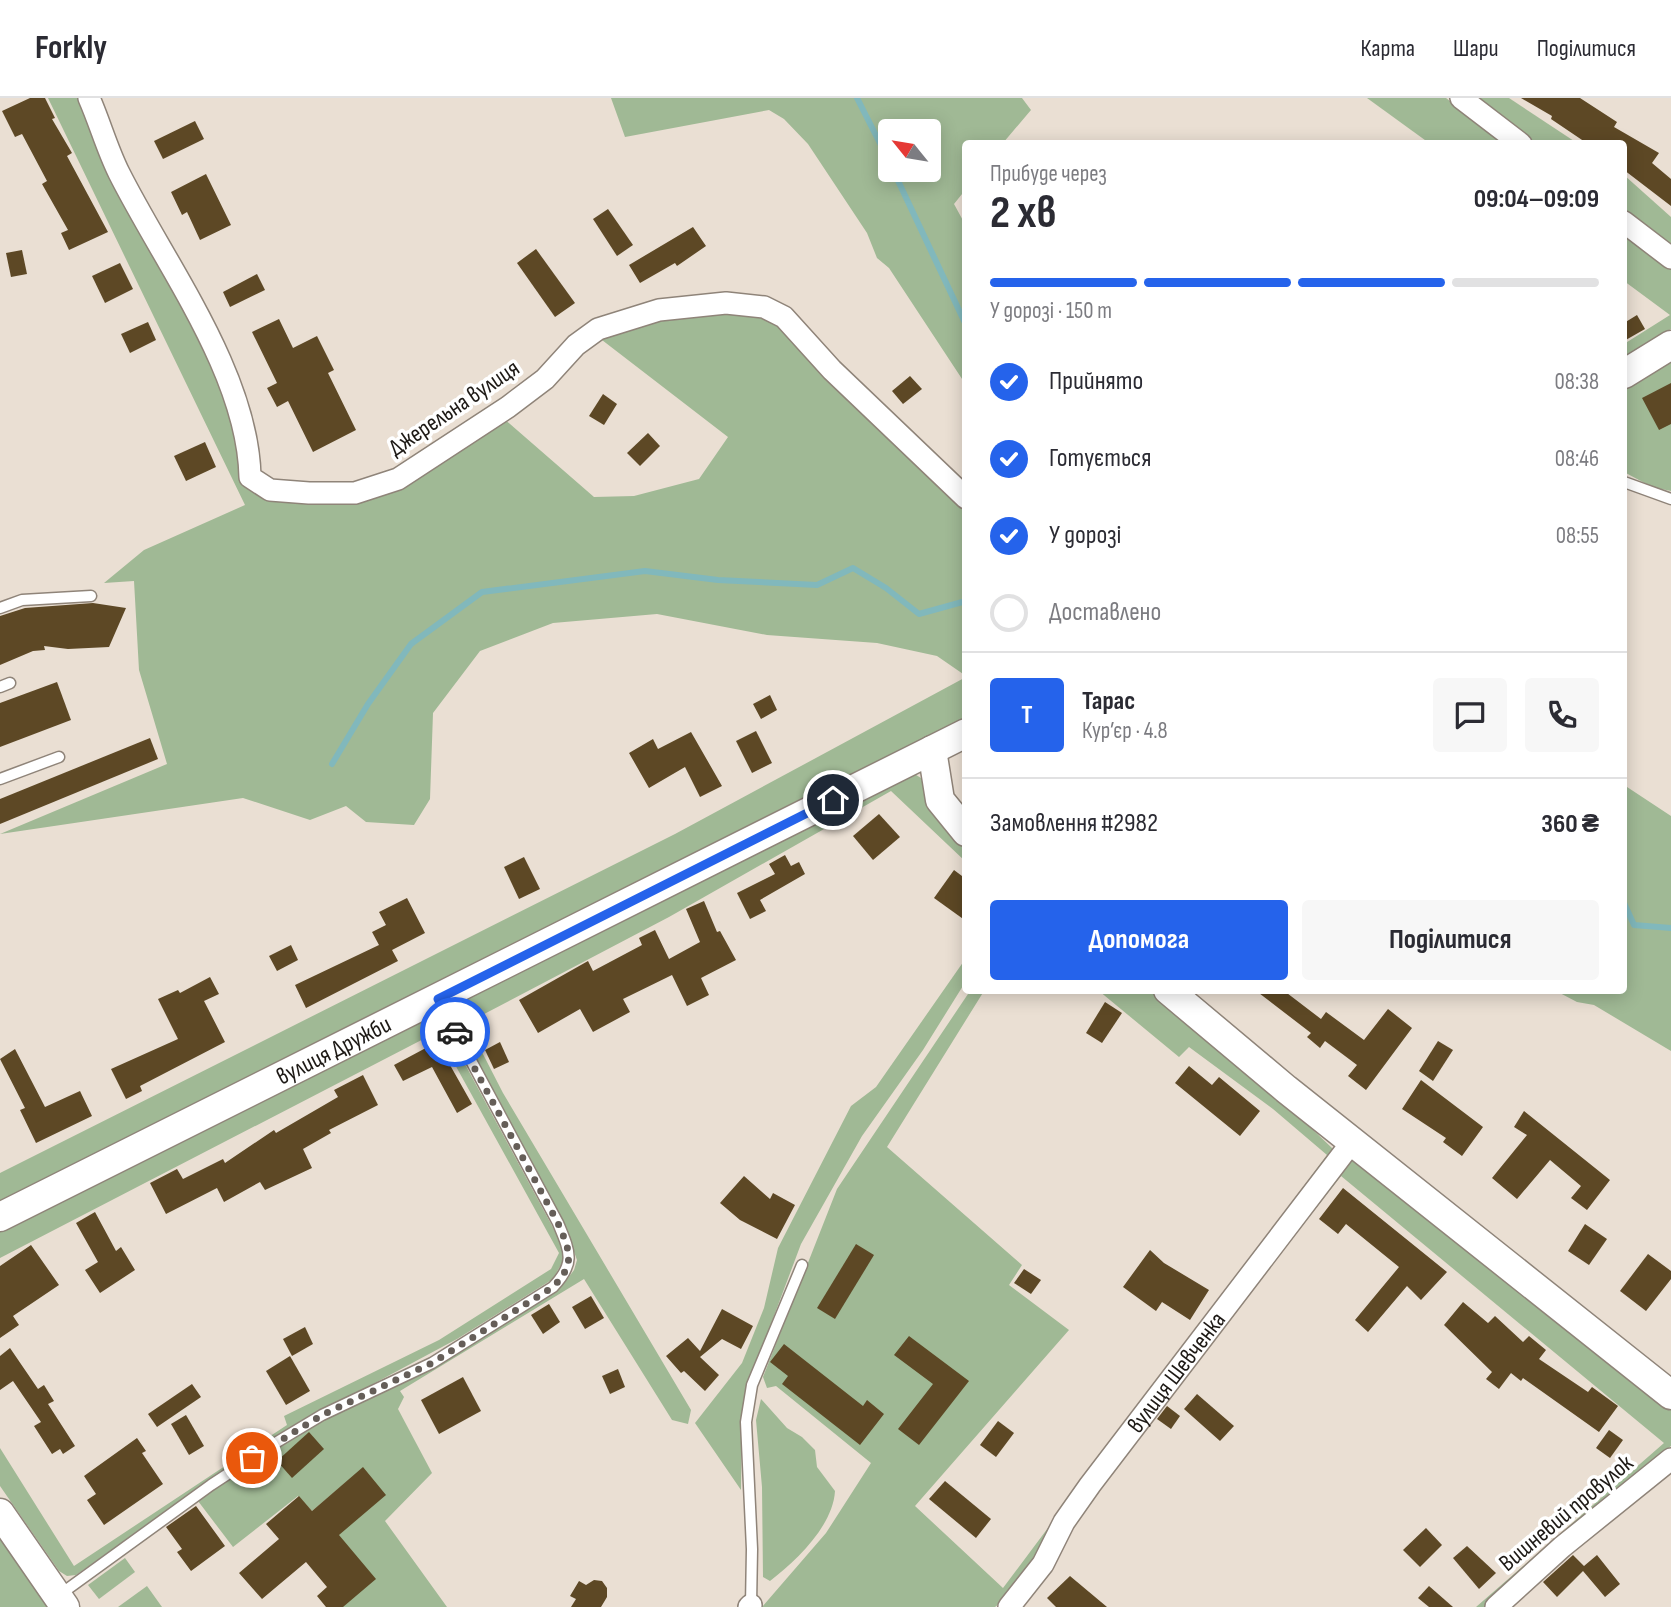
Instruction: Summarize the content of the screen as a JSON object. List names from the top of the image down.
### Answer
{
  "streets": {
    "street": [
      "Джерельна вулиця",
      "вулиця Дружби",
      "вулиця Шевченка",
      "Вишневий провулок"
    ]
  },
  "north": "top left",
  "page": {
    "header": "Forkly",
    "nav": ["Карта", "Шари", "Поділитися"],
    "heading": ["2 хв", "Прибуде через", "09:04–09:09"],
    "panel": [
      "Тарас",
      "Кур’єр · 4.8",
      "Замовлення #2982",
      "360 ₴"
    ],
    "bar": "У дорозі · 150 m",
    "list": [
      ["Прийнято", "08:38"],
      ["Готується", "08:46"],
      ["У дорозі", "08:55"],
      "Доставлено"
    ],
    "round": "Т",
    "buttons": ["Допомога", "Поділитися"]
  }
}
